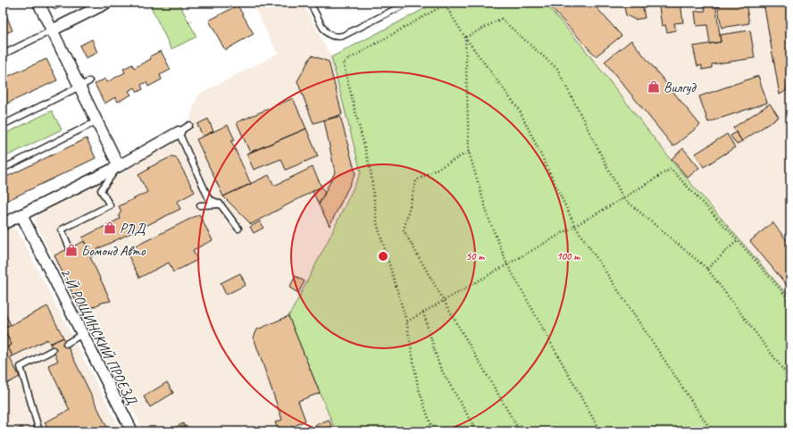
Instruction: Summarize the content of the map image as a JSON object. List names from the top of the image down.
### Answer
{
  "streets": {
    "street": ["2-Й РОЩИНСКИЙ ПРОЕЗД"]
  },
  "places": {
    "shop": ["Вилгуд", "РЛД", "Бомонд Авто"]
  },
  "rings": ["50 m", "100 m"]
}
